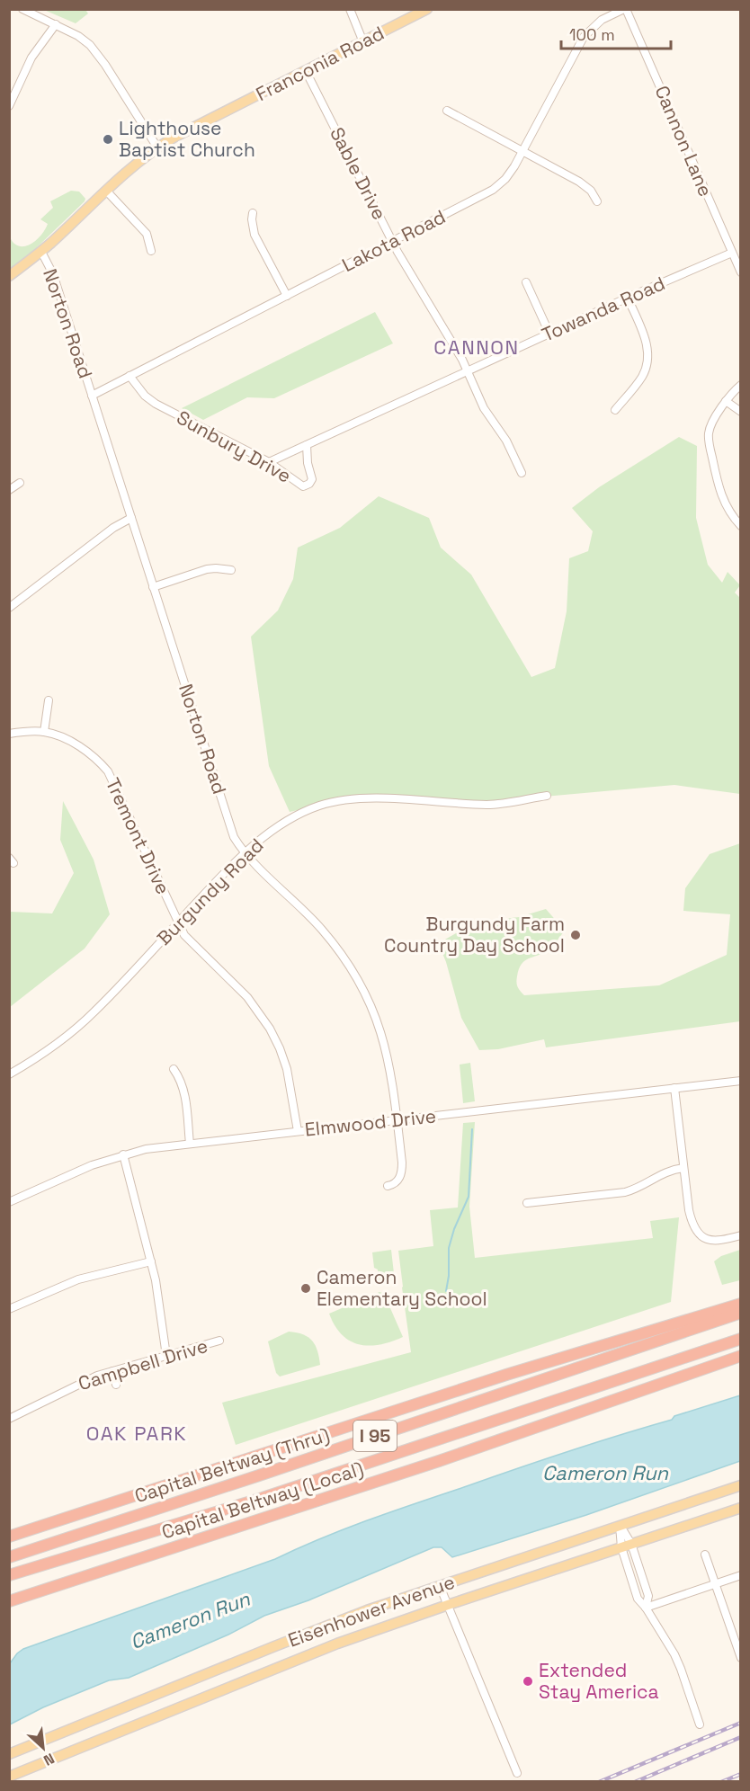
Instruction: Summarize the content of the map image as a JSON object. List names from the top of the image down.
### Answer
{
  "streets": {
    "highway": ["I 95", "Capital Beltway (Thru)", "Capital Beltway (Local)"],
    "main road": ["Franconia Road", "Eisenhower Avenue"],
    "street": [
      "Cannon Lane",
      "Sable Drive",
      "Lakota Road",
      "Towanda Road",
      "Norton Road",
      "Sunbury Drive",
      "Tremont Drive",
      "Burgundy Road",
      "Elmwood Drive",
      "Campbell Drive"
    ]
  },
  "crossings": [
    ["Franconia Road", "Sable Drive"],
    ["Franconia Road", "Norton Road"],
    ["Cannon Lane", "Lakota Road"],
    ["Cannon Lane", "Towanda Road"],
    ["Sable Drive", "Lakota Road"],
    ["Sable Drive", "Towanda Road"],
    ["Lakota Road", "Norton Road"],
    ["Lakota Road", "Sunbury Drive"],
    ["Towanda Road", "Sunbury Drive"],
    ["Norton Road", "Burgundy Road"],
    ["Norton Road", "Elmwood Drive"],
    ["Tremont Drive", "Burgundy Road"],
    ["Tremont Drive", "Elmwood Drive"]
  ],
  "districts": ["CANNON", "OAK PARK"],
  "water": ["Cameron Run"],
  "places": [
    "Lighthouse Baptist Church",
    "Burgundy Farm Country Day School",
    "Cameron Elementary School",
    "Extended Stay America"
  ],
  "scale_bar": "100 m",
  "north": "bottom right"
}
